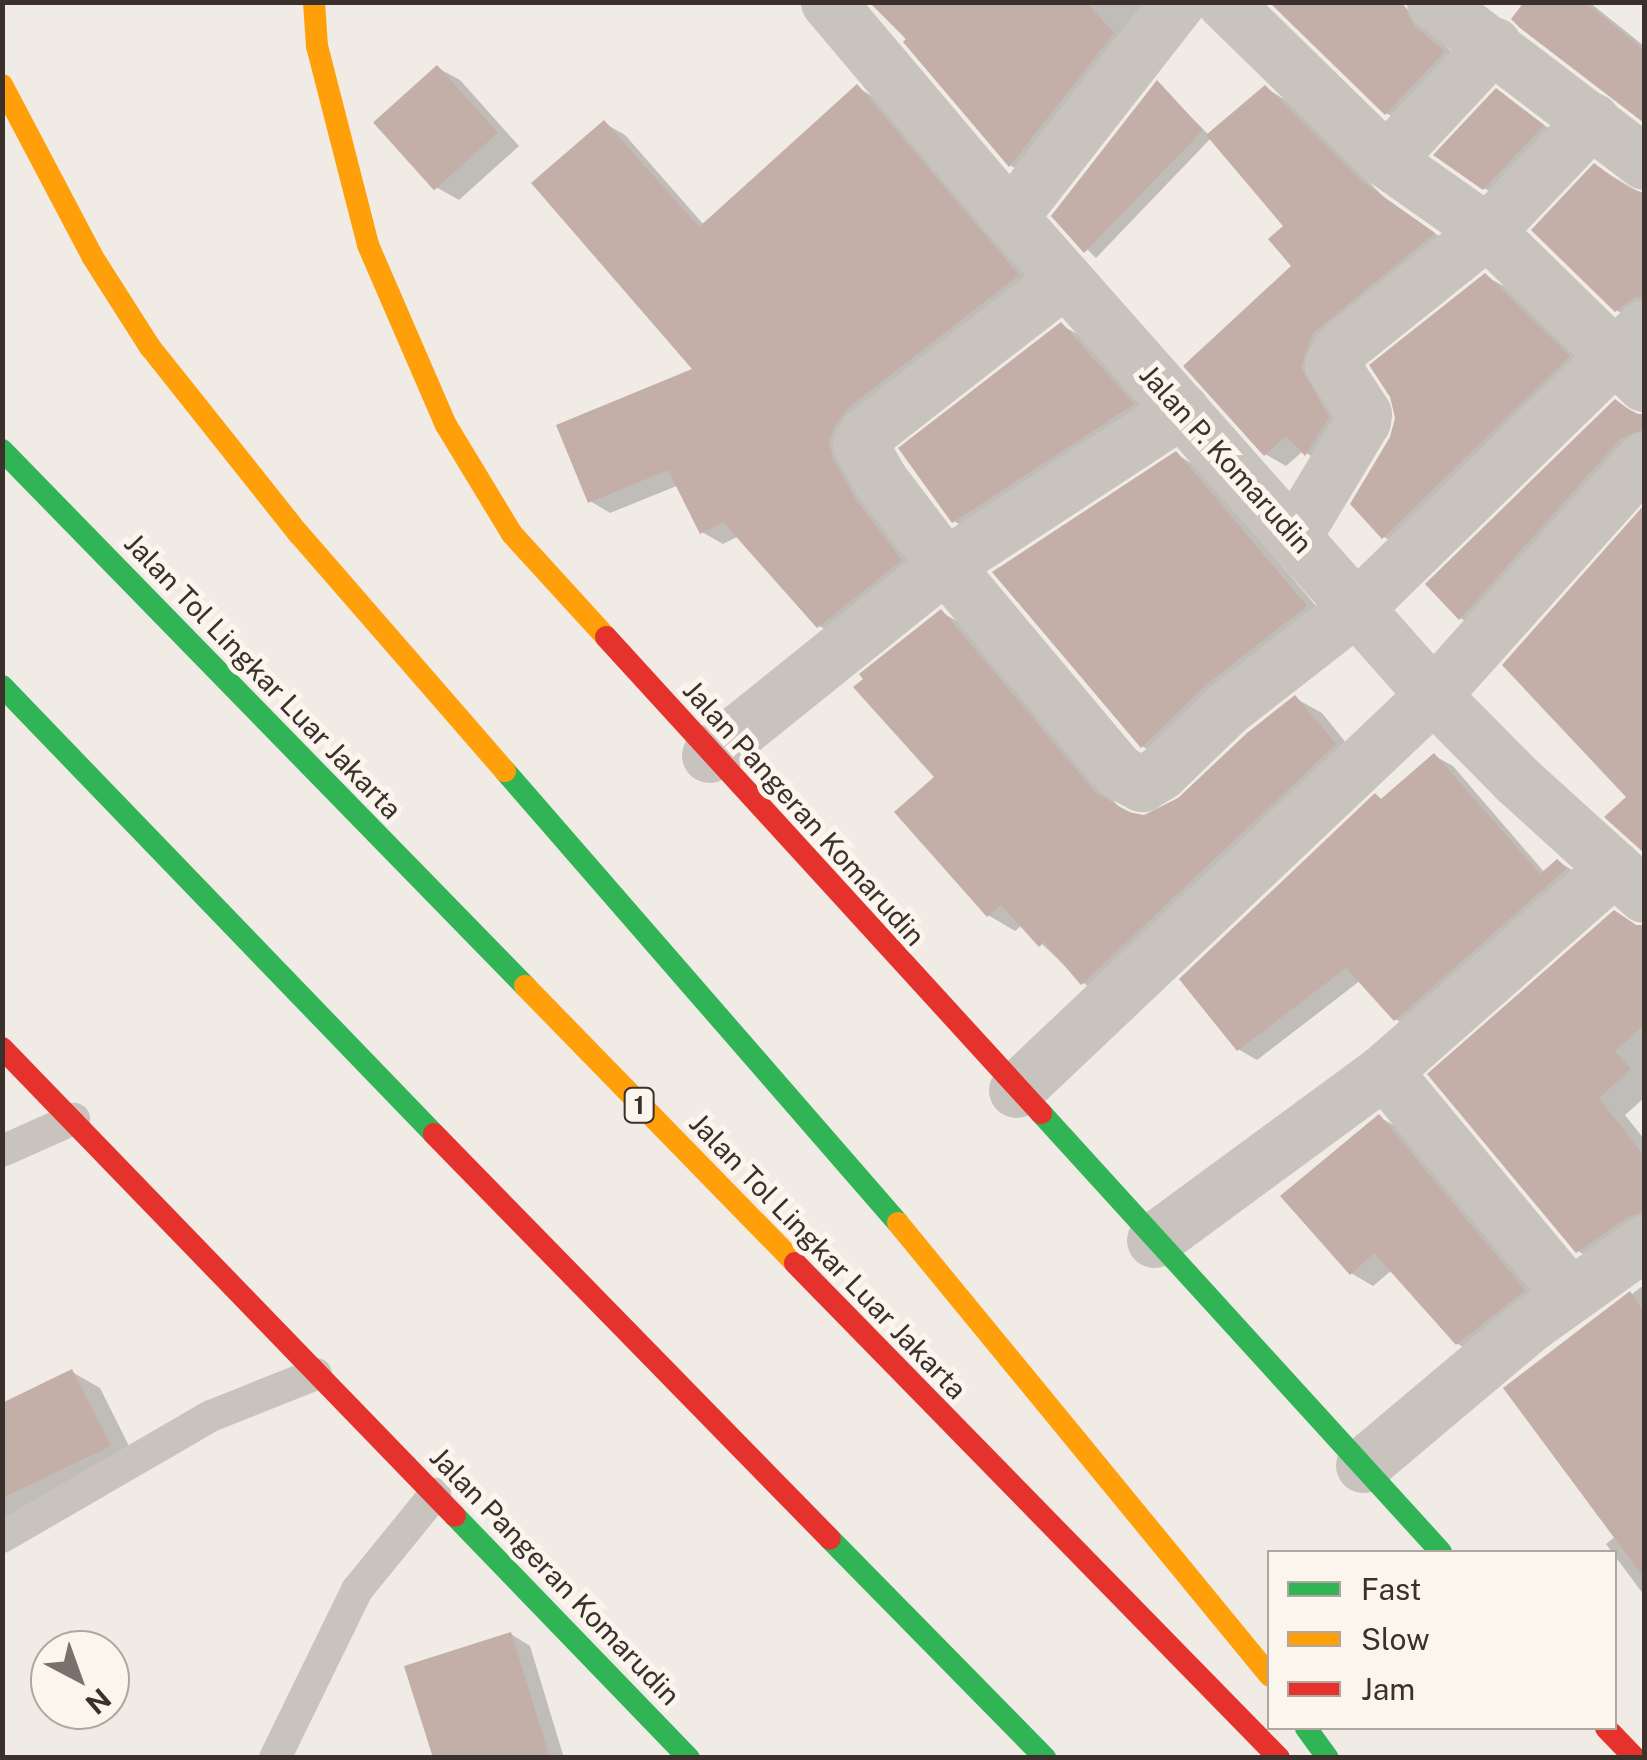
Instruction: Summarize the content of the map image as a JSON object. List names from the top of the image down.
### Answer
{
  "streets": {
    "main road": ["Jalan Tol Lingkar Luar Jakarta", "Jalan Pangeran Komarudin", "1"],
    "street": ["Jalan P. Komarudin"]
  },
  "legend": ["Fast", "Slow", "Jam"],
  "north": "bottom right"
}
